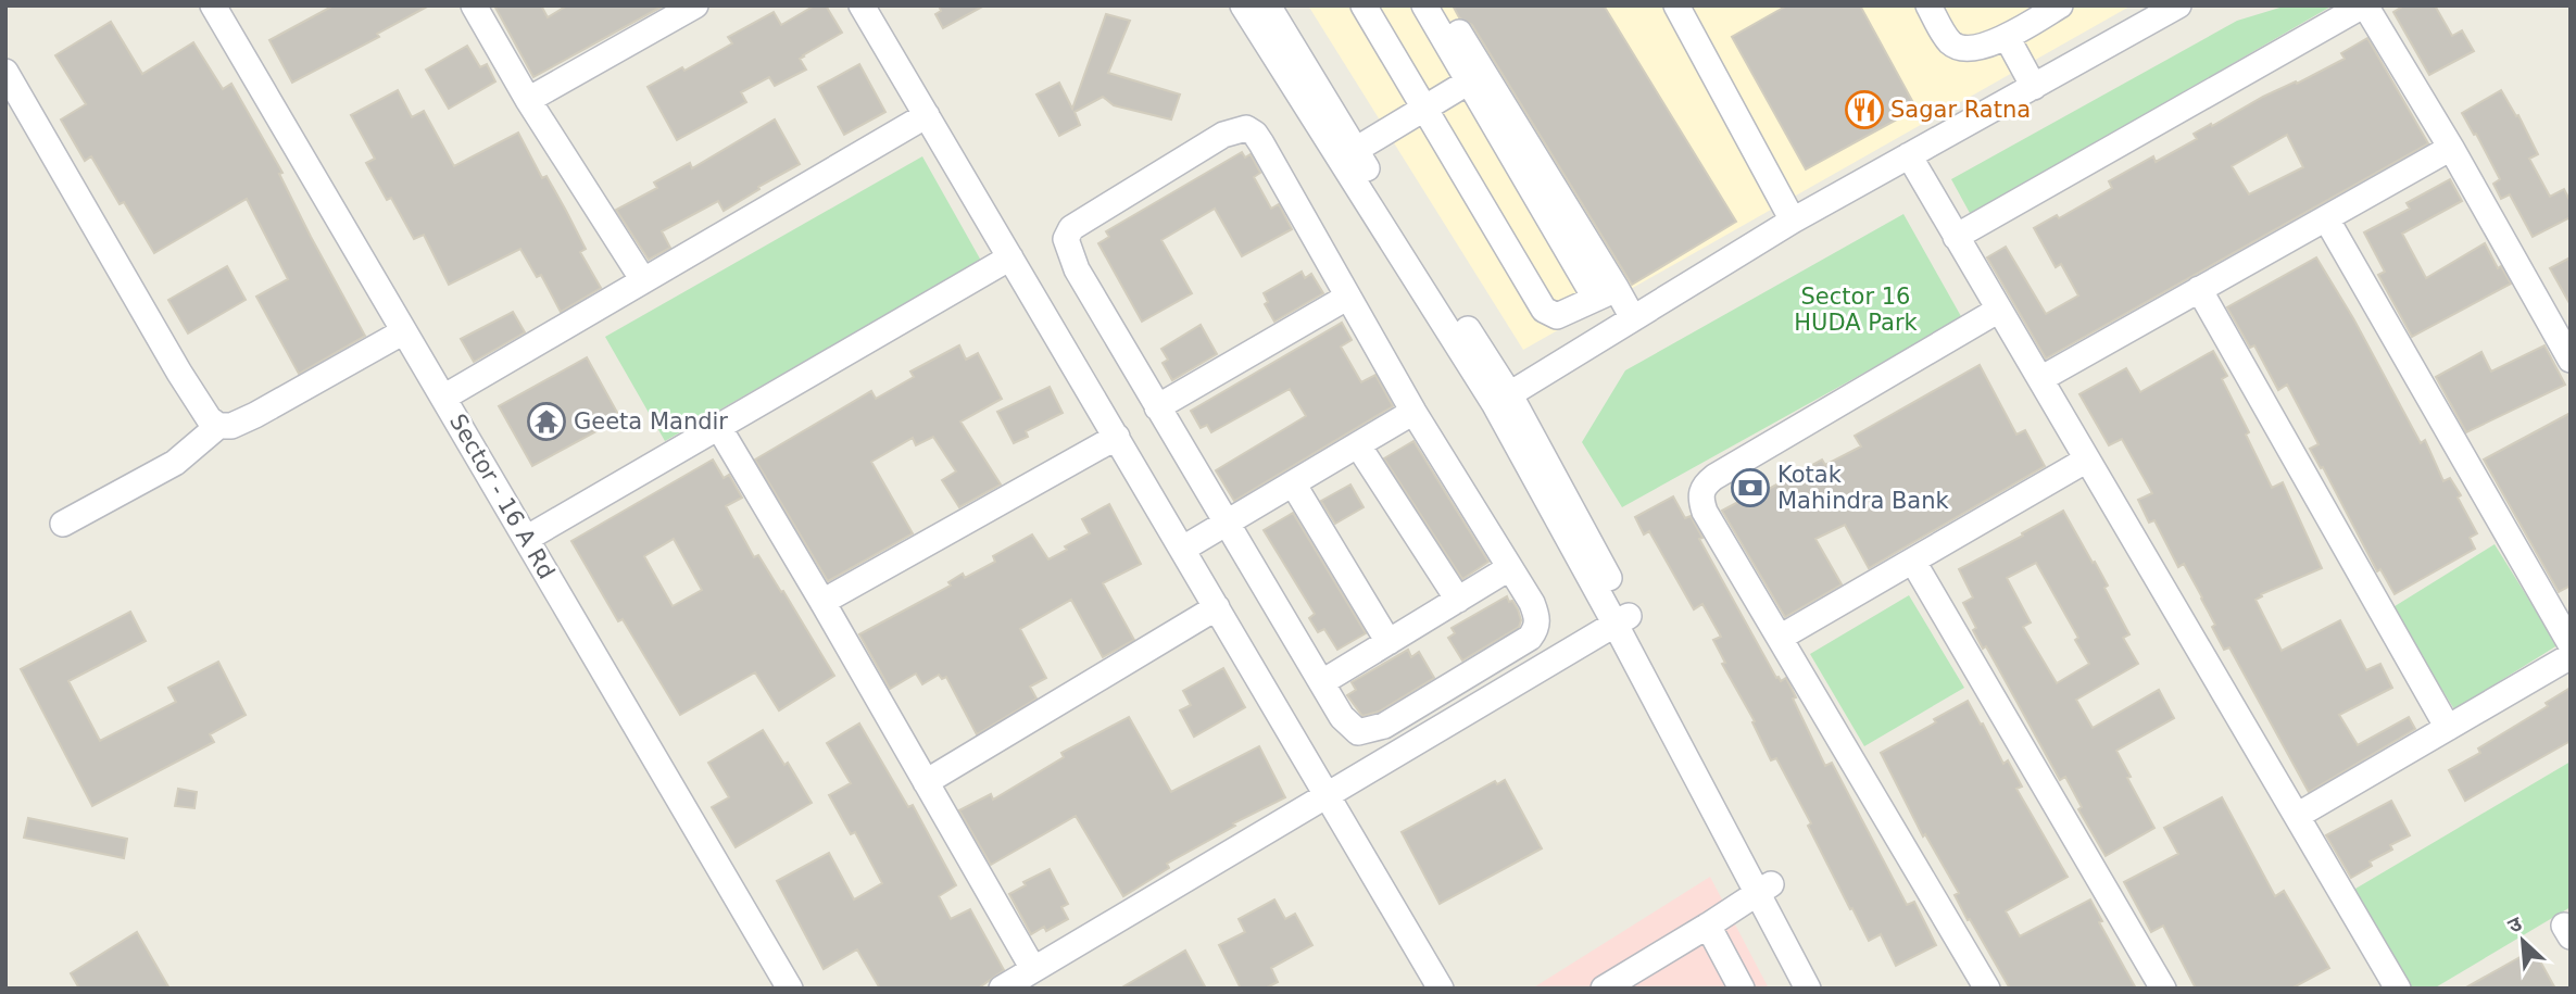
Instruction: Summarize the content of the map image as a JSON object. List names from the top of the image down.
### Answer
{
  "streets": {
    "street": ["Sector - 16 A Rd"]
  },
  "parks": ["Sector 16 HUDA Park"],
  "places": {
    "restaurant": ["Sagar Ratna"],
    "temple": ["Geeta Mandir"],
    "bank": ["Kotak Mahindra Bank"]
  },
  "north": "top left"
}
